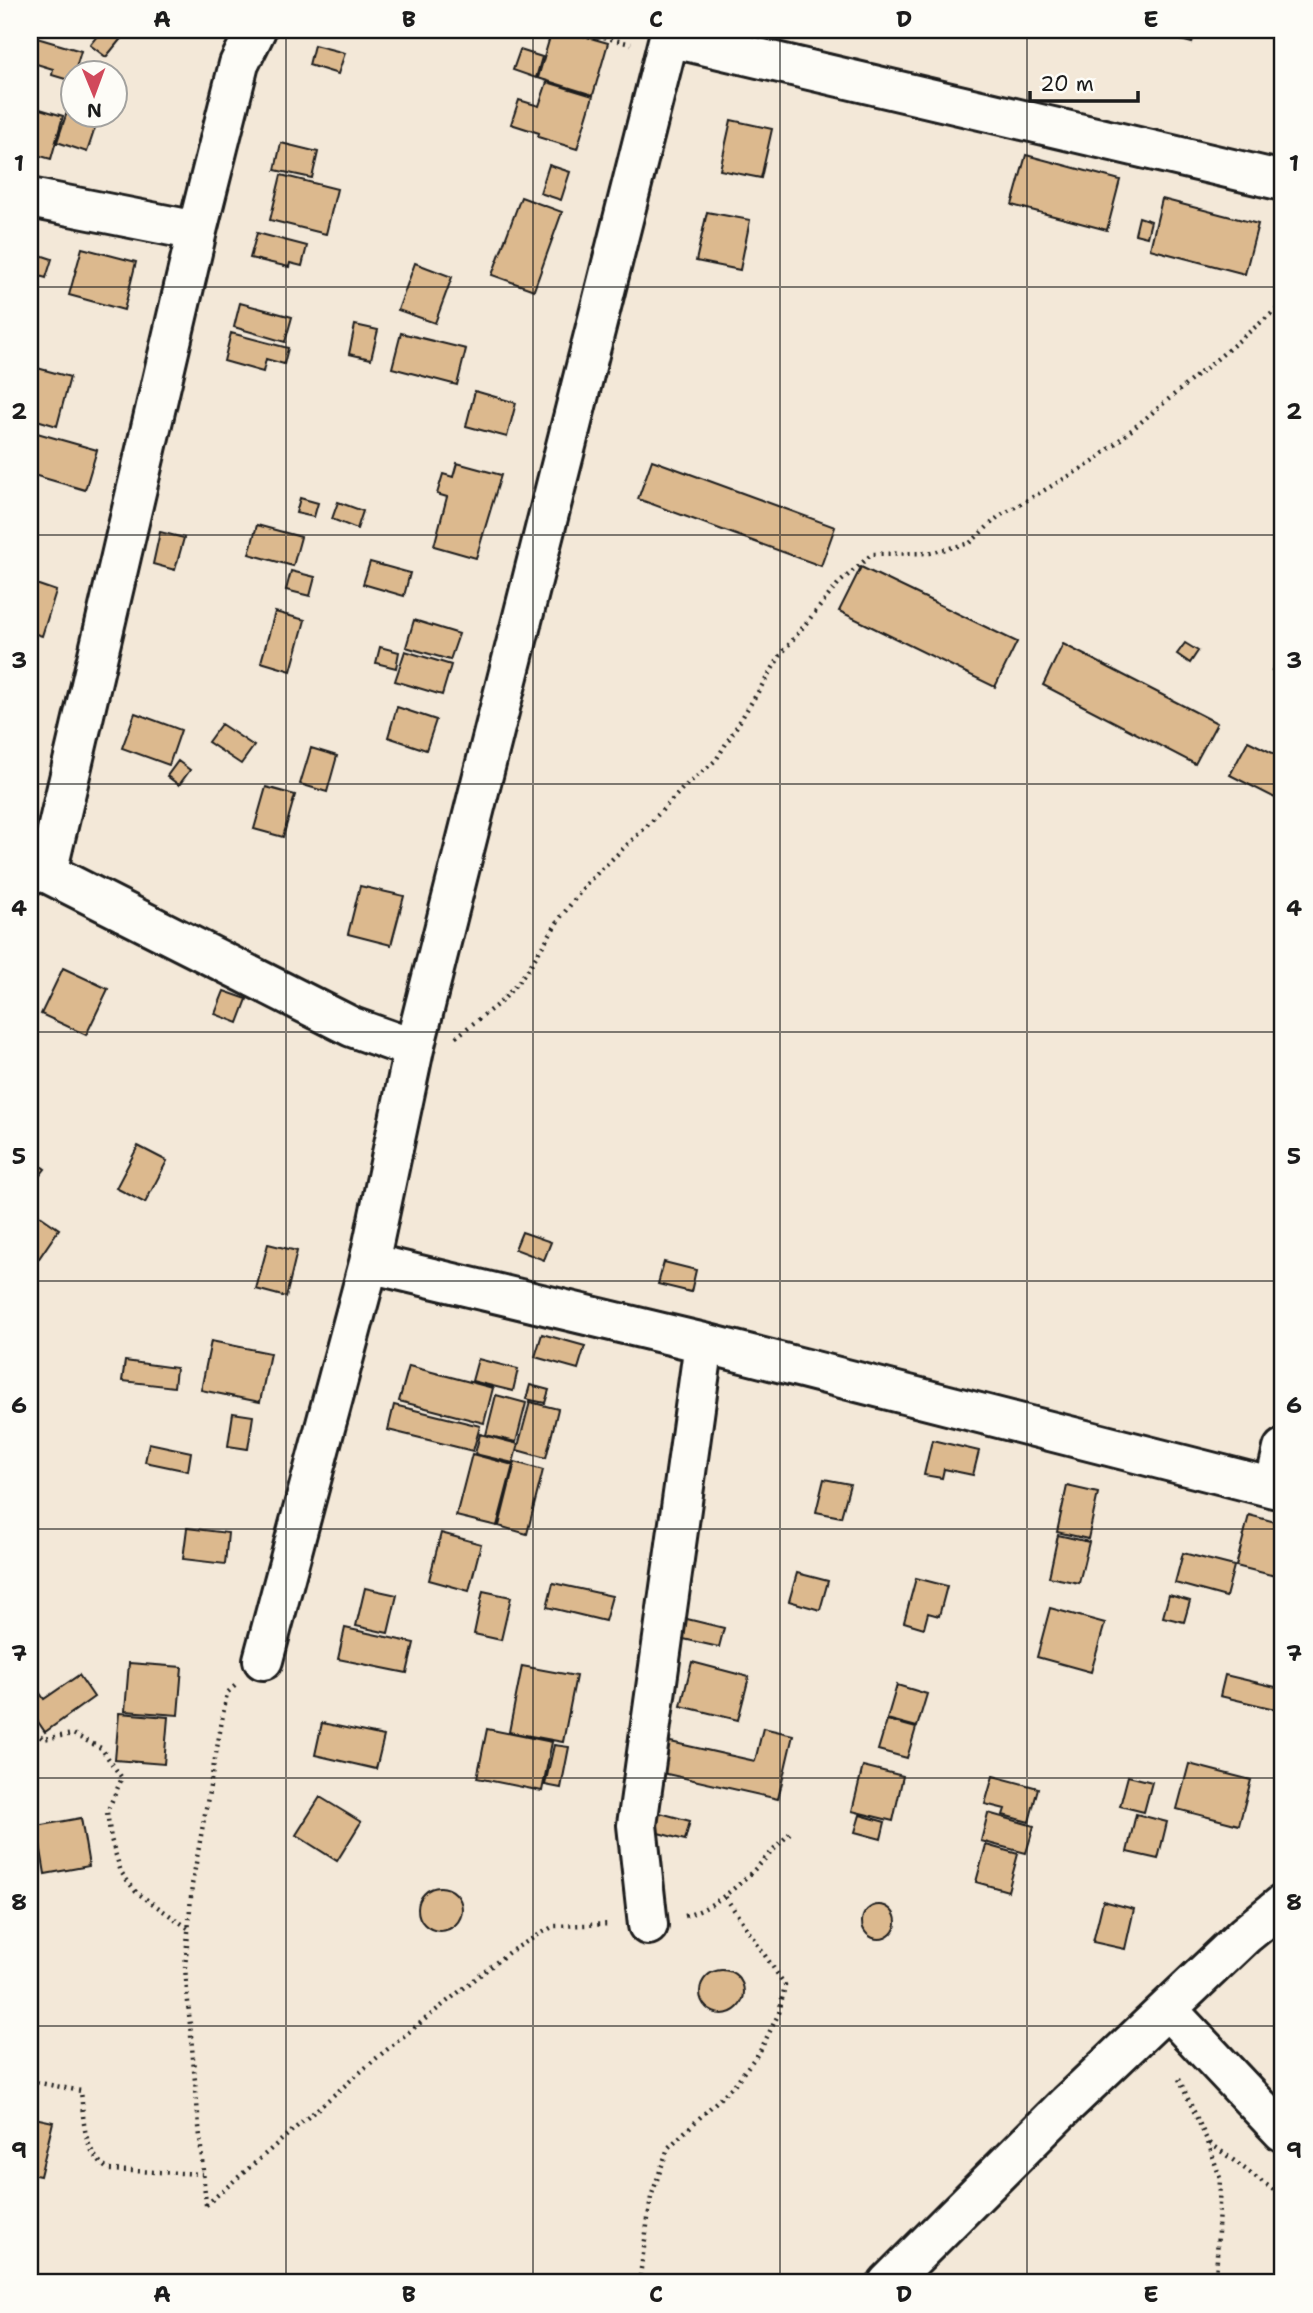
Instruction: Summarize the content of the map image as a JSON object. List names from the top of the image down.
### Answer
{
  "scale_bar": "20 m",
  "north": "bottom",
  "grid": {
    "columns": [
      "A",
      "B",
      "C",
      "D",
      "E"
    ],
    "rows": [
      "1",
      "2",
      "3",
      "4",
      "5",
      "6",
      "7",
      "8",
      "9"
    ]
  }
}
